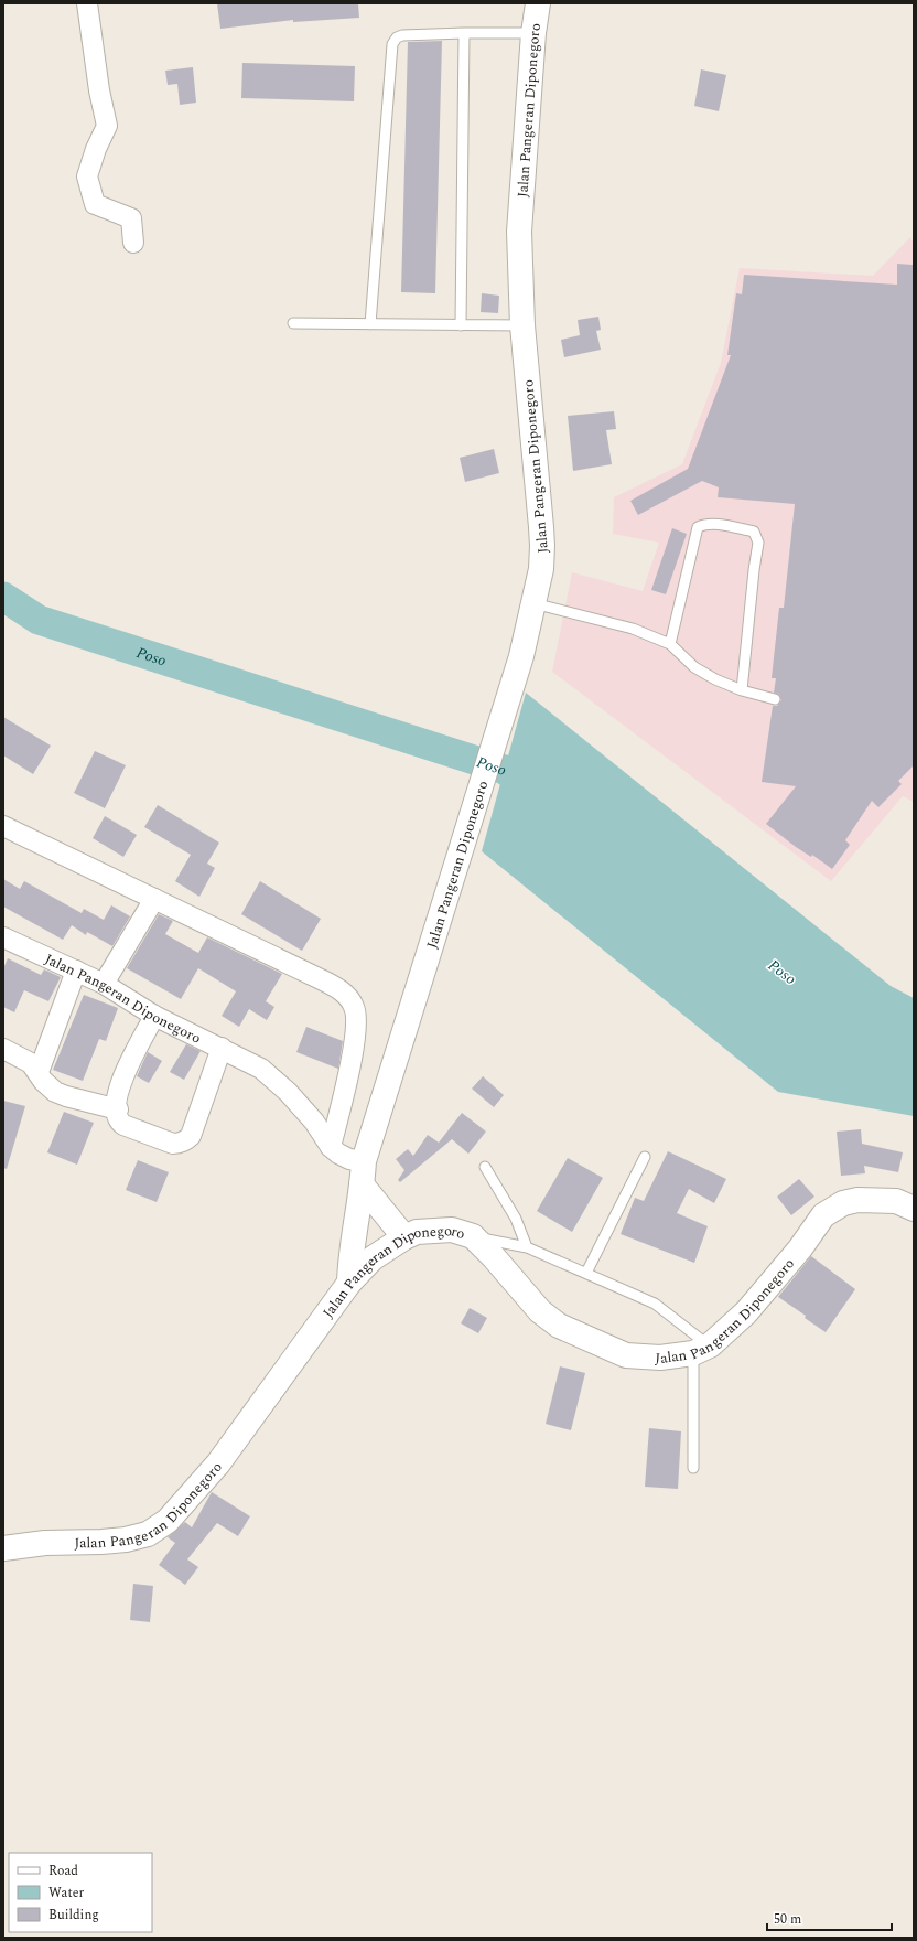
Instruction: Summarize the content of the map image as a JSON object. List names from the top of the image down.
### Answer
{
  "streets": {
    "main road": ["Jalan Pangeran Diponegoro"]
  },
  "water": ["Poso"],
  "legend": ["Road", "Water", "Building"],
  "scale_bar": "50 m"
}
